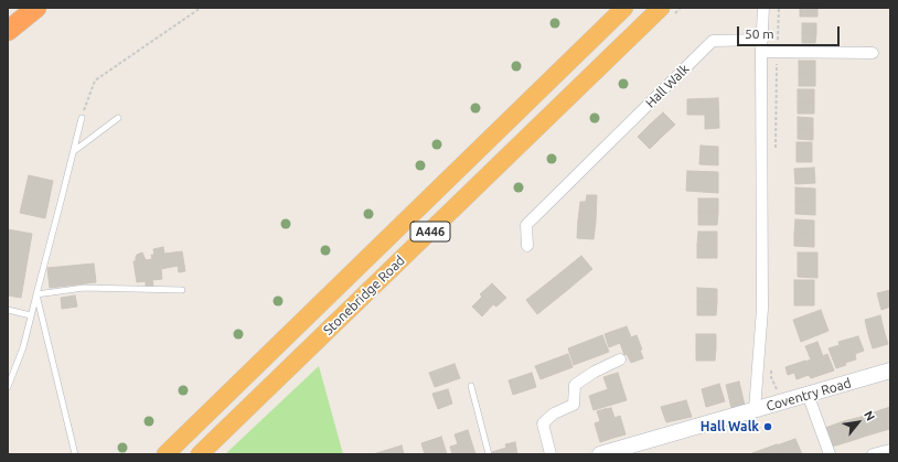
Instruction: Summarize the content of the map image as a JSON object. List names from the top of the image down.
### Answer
{
  "streets": {
    "highway": ["A446", "Stonebridge Road"],
    "main road": ["Coventry Road"],
    "street": ["Hall Walk"]
  },
  "places": ["Hall Walk"],
  "scale_bar": "50 m",
  "north": "top right"
}
